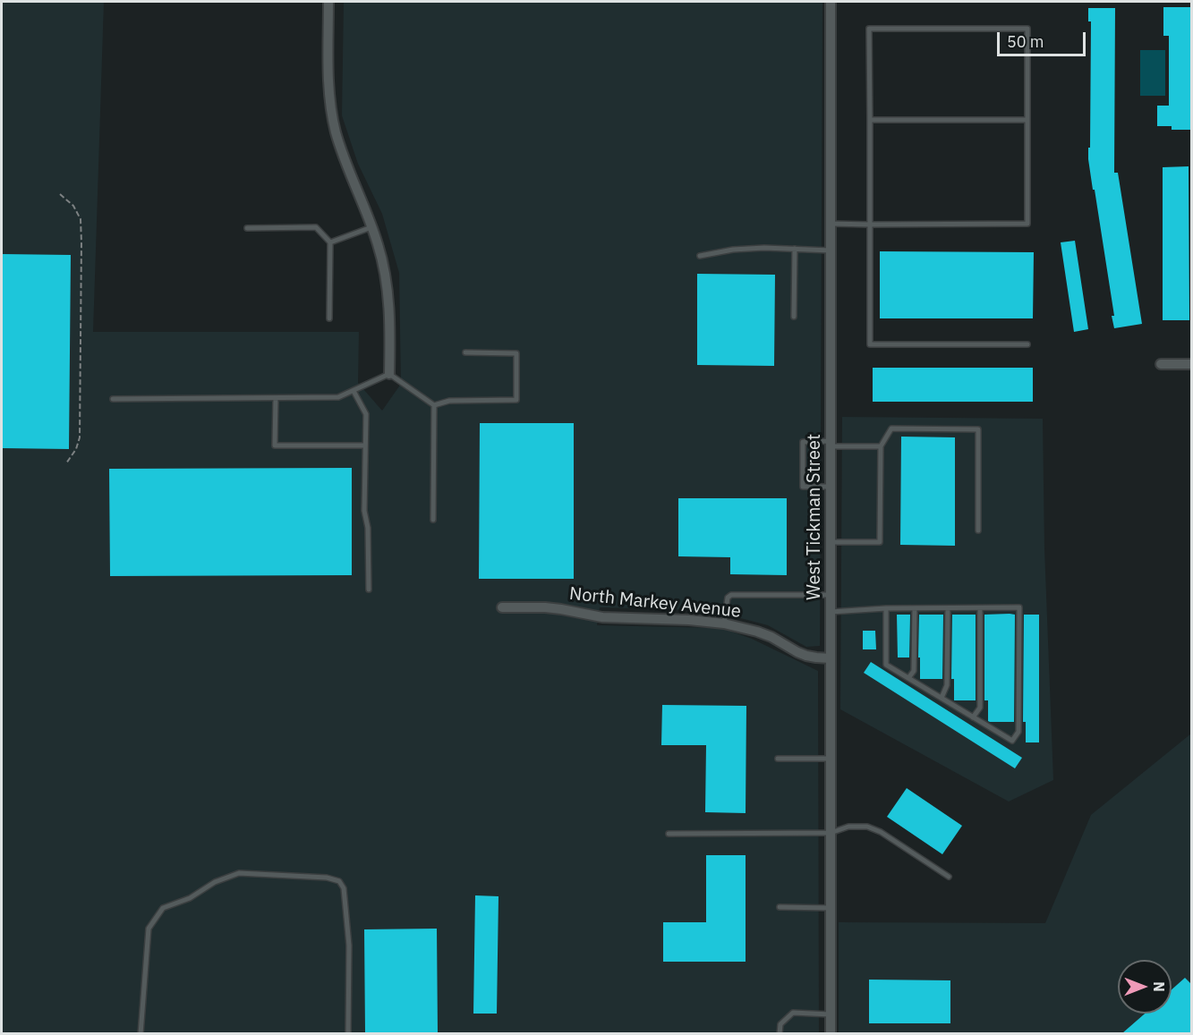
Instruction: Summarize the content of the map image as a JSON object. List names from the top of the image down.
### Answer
{
  "streets": {
    "street": ["West Tickman Street", "North Markey Avenue"]
  },
  "crossings": [
    ["West Tickman Street", "North Markey Avenue"]
  ],
  "scale_bar": "50 m",
  "north": "right"
}
